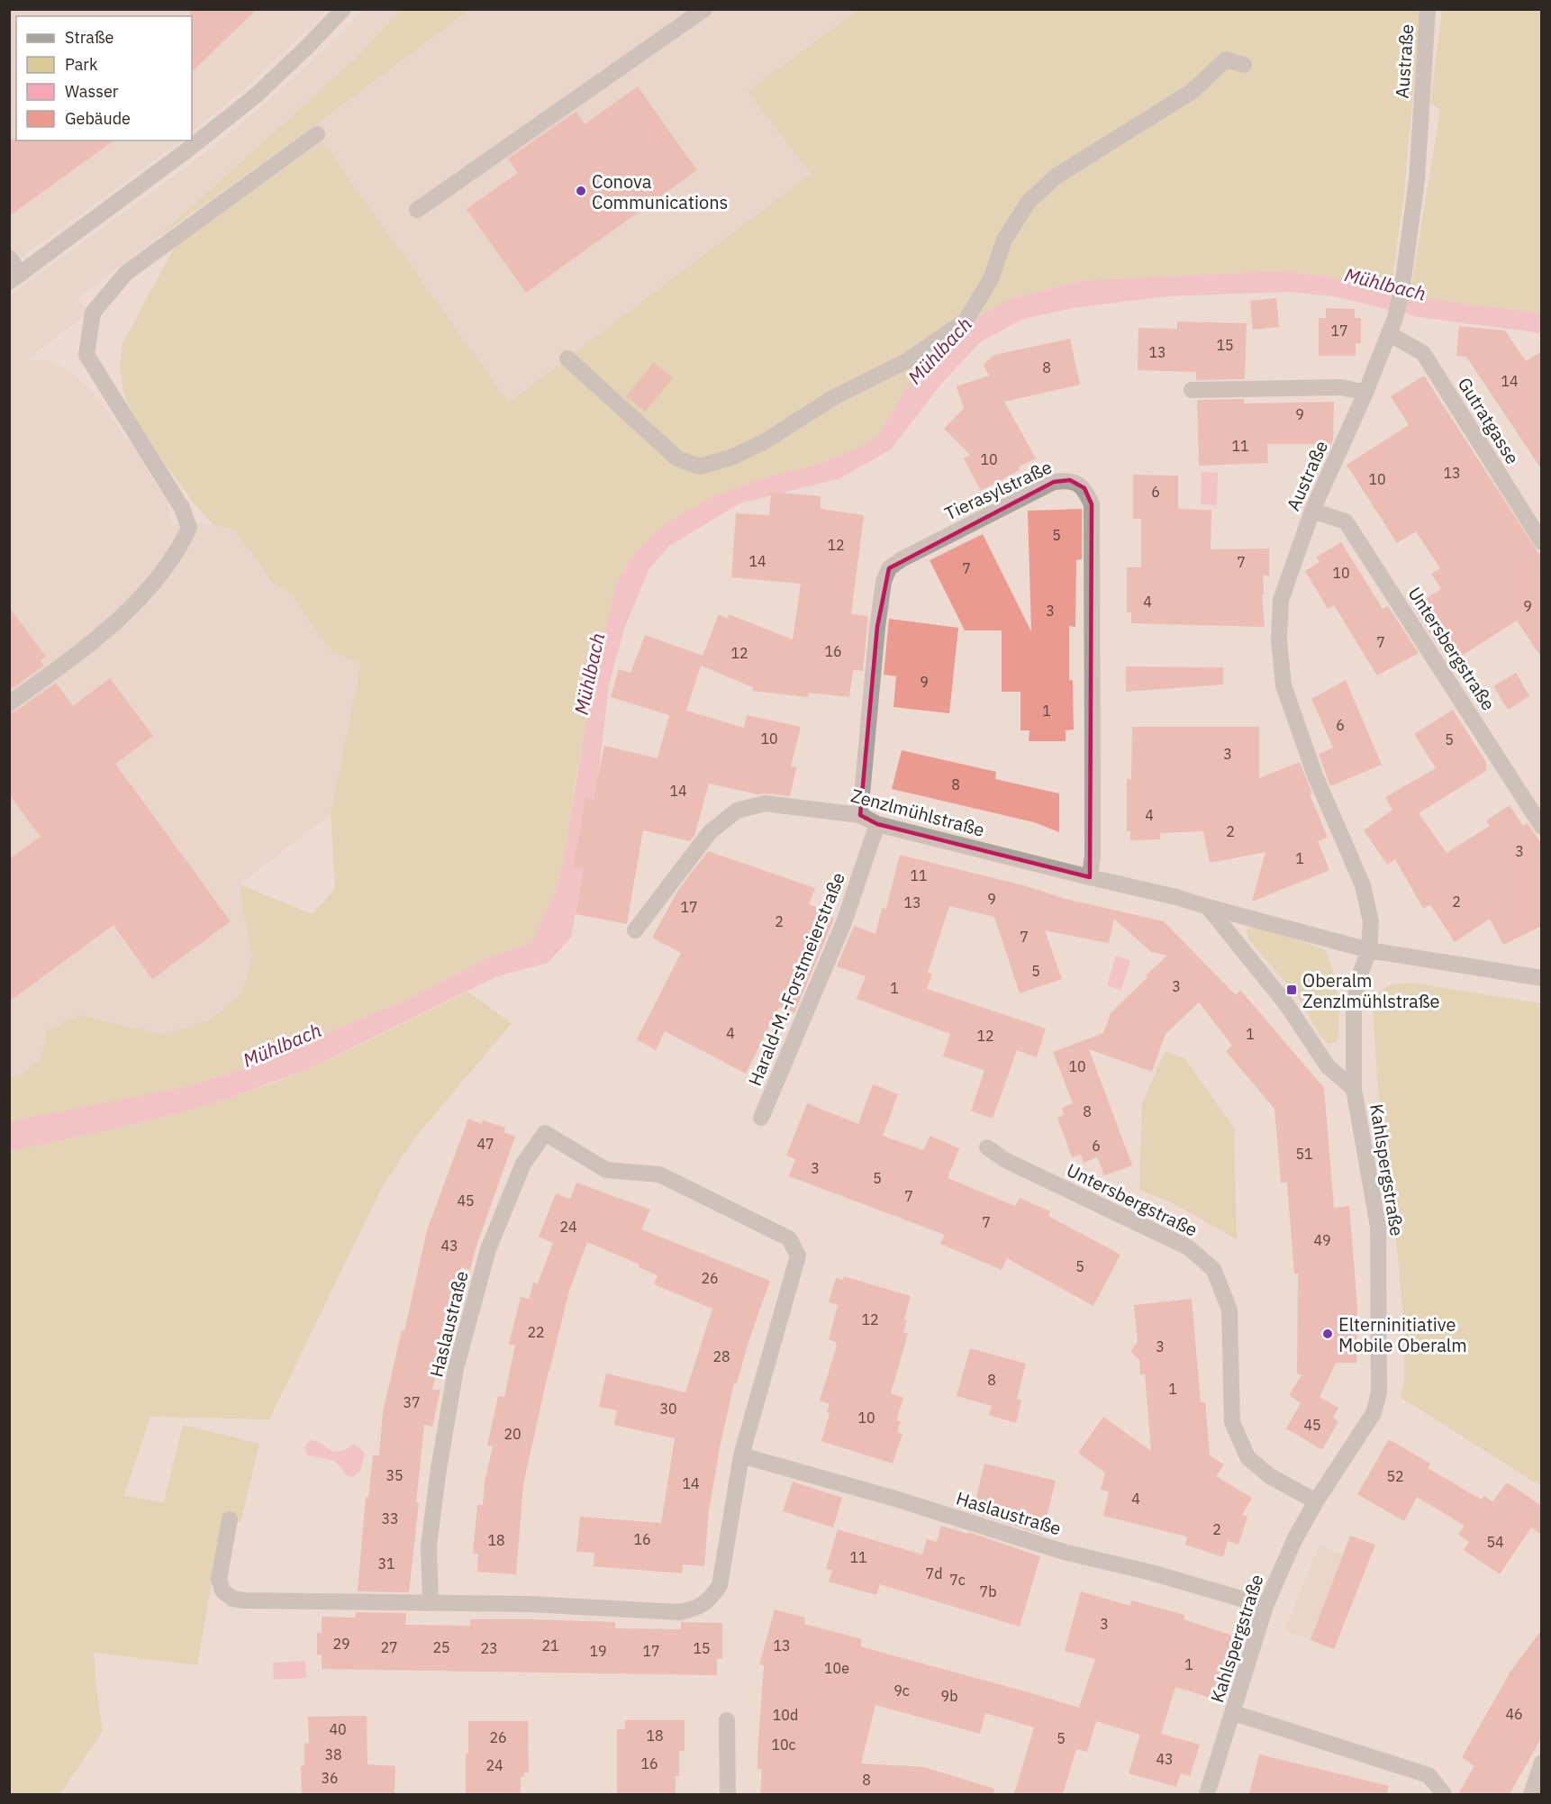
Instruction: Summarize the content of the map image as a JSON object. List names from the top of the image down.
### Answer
{
  "streets": {
    "street": [
      "Austraße",
      "Gutratgasse",
      "Tierasylstraße",
      "Untersbergstraße",
      "Zenzlmühlstraße",
      "Harald-M.-Forstmeierstraße",
      "Kahlspergstraße",
      "Haslaustraße"
    ]
  },
  "crossings": [
    ["Austraße", "Gutratgasse"],
    ["Austraße", "Untersbergstraße"],
    ["Austraße", "Zenzlmühlstraße"],
    ["Austraße", "Kahlspergstraße"],
    ["Tierasylstraße", "Zenzlmühlstraße"],
    ["Untersbergstraße", "Kahlspergstraße"],
    ["Zenzlmühlstraße", "Harald-M.-Forstmeierstraße"],
    ["Zenzlmühlstraße", "Kahlspergstraße"],
    ["Kahlspergstraße", "Haslaustraße"]
  ],
  "water": ["Mühlbach"],
  "places": {
    "other": ["Conova Communications", "Elterninitiative Mobile Oberalm"],
    "transit": ["Oberalm Zenzlmühlstraße"]
  },
  "house_numbers": [
    "17",
    "15",
    "13",
    "8",
    "14",
    "9",
    "11",
    "10",
    "13",
    "10",
    "6",
    "5",
    "12",
    "14",
    "7",
    "7",
    "10",
    "4",
    "9",
    "3",
    "7",
    "16",
    "12",
    "9",
    "1",
    "6",
    "10",
    "5",
    "3",
    "8",
    "14",
    "4",
    "2",
    "3",
    "1",
    "11",
    "9",
    "2",
    "13",
    "17",
    "2",
    "7",
    "5",
    "3",
    "1",
    "4",
    "1",
    "12",
    "10",
    "8",
    "47",
    "6",
    "51",
    "3",
    "5",
    "7",
    "45",
    "7",
    "24",
    "49",
    "43",
    "5",
    "26",
    "12",
    "22",
    "3",
    "28",
    "8",
    "1",
    "37",
    "30",
    "10",
    "45",
    "20",
    "35",
    "52",
    "14",
    "4",
    "33",
    "2",
    "16",
    "18",
    "54",
    "11",
    "31",
    "7d",
    "7c",
    "7b",
    "3",
    "29",
    "21",
    "13",
    "27",
    "25",
    "23",
    "15",
    "19",
    "17",
    "1",
    "10e",
    "9c",
    "9b",
    "46",
    "10d",
    "40",
    "18",
    "26",
    "5",
    "10c",
    "38",
    "43",
    "16",
    "24",
    "36",
    "8"
  ],
  "legend": [
    "Straße",
    "Park",
    "Wasser",
    "Gebäude"
  ]
}
